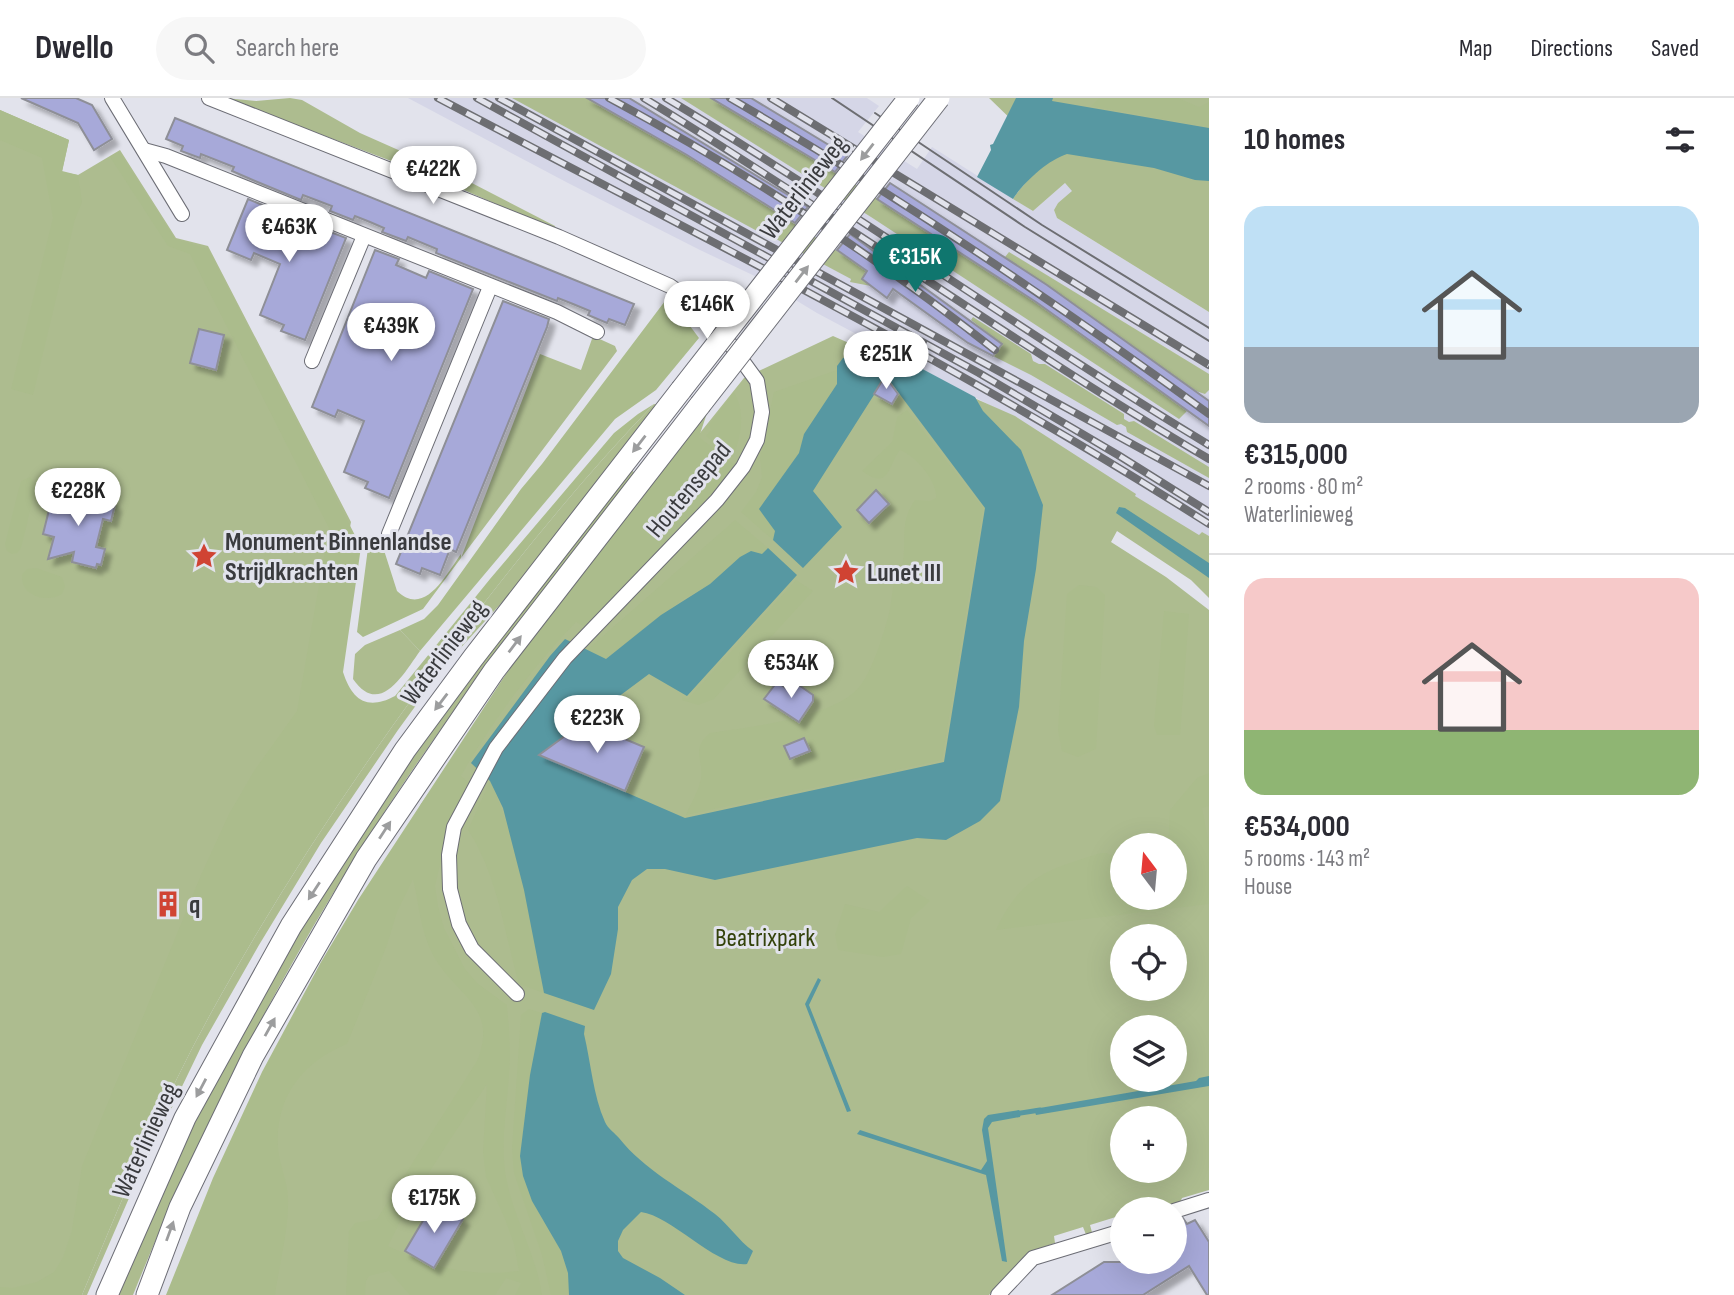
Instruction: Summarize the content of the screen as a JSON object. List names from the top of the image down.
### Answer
{
  "streets": {
    "main road": ["Waterlinieweg"],
    "street": ["Houtensepad"]
  },
  "parks": ["Beatrixpark"],
  "places": {
    "place": ["Monument Binnenlandse Strijdkrachten", "Lunet III"],
    "building": ["q"]
  },
  "north": "top",
  "page": {
    "header": "Dwello",
    "search": "Search here",
    "nav": ["Map", "Directions", "Saved"],
    "heading": "10 homes",
    "price": [
      "€422K",
      "€463K",
      "€315K",
      "€146K",
      "€439K",
      "€251K",
      "€228K",
      "€534K",
      "€223K",
      "€175K"
    ],
    "list": [
      {
        "name": "€315,000",
        "note": "2 rooms · 80 m² · Waterlinieweg"
      },
      {
        "name": "€534,000",
        "note": "5 rooms · 143 m² · House"
      }
    ],
    "map_buttons": ["+", "−"]
  }
}
